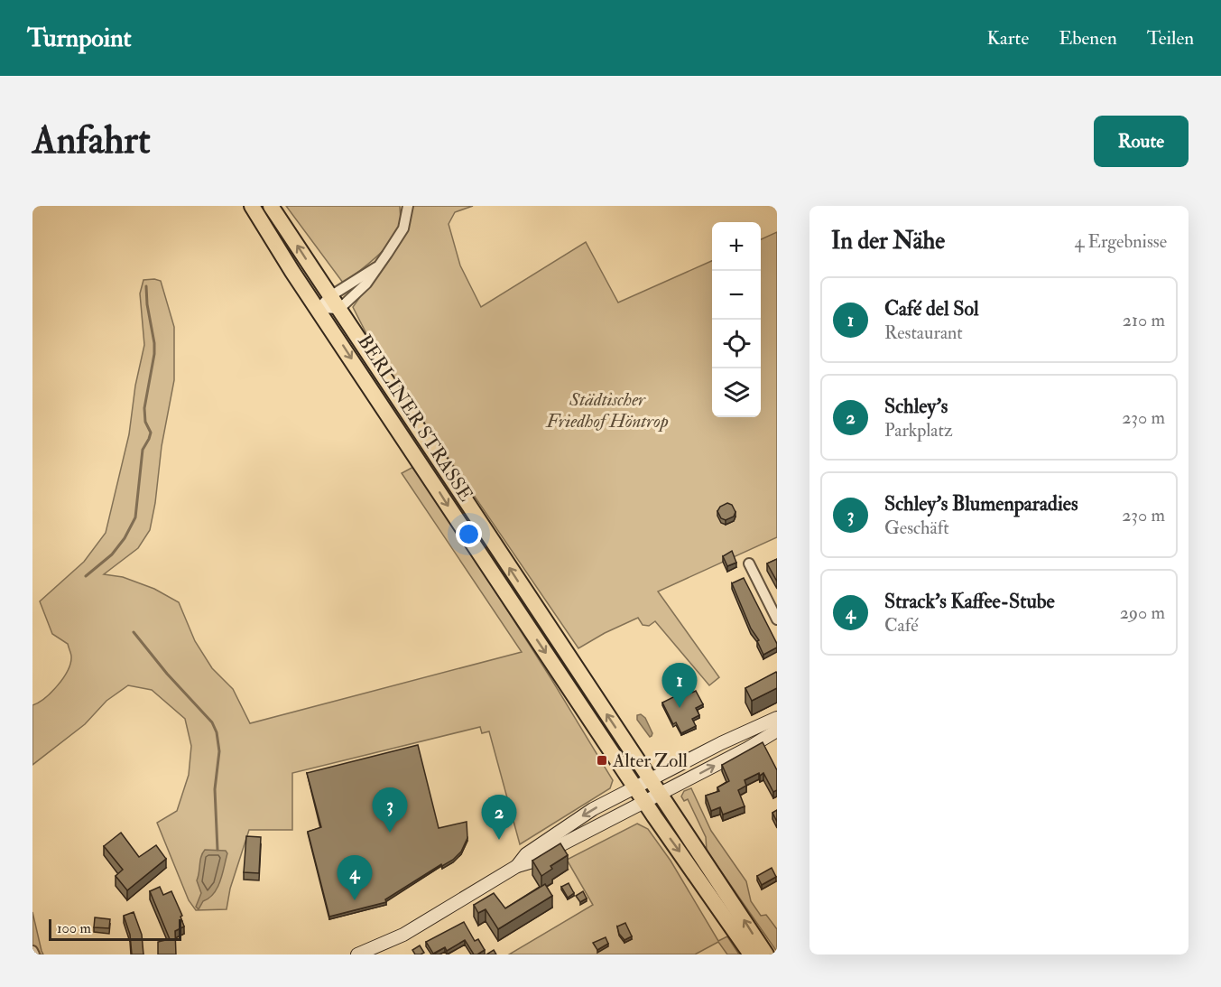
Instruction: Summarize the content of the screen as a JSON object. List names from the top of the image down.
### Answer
{
  "streets": {
    "main road": ["BERLINER STRASSE"]
  },
  "parks": ["Städtischer Friedhof Höntrop"],
  "places": {
    "transit": ["Alter Zoll"]
  },
  "scale_bar": "100 m",
  "page": {
    "header": "Turnpoint",
    "nav": ["Karte", "Ebenen", "Teilen"],
    "buttons": "Route",
    "title": "Anfahrt",
    "heading": ["In der Nähe", "4 Ergebnisse"],
    "map_buttons": ["+", "−"],
    "list": [
      {
        "mark": "1",
        "name": "Café del Sol",
        "note": "Restaurant",
        "value": "210 m"
      },
      {
        "mark": "2",
        "name": "Schley's",
        "note": "Parkplatz",
        "value": "230 m"
      },
      {
        "mark": "3",
        "name": "Schley's Blumenparadies",
        "note": "Geschäft",
        "value": "230 m"
      },
      {
        "mark": "4",
        "name": "Strack's Kaffee-Stube",
        "note": "Café",
        "value": "290 m"
      }
    ],
    "pins": [
      "1",
      "3",
      "2",
      "4"
    ],
    "scale": "100 m"
  }
}
